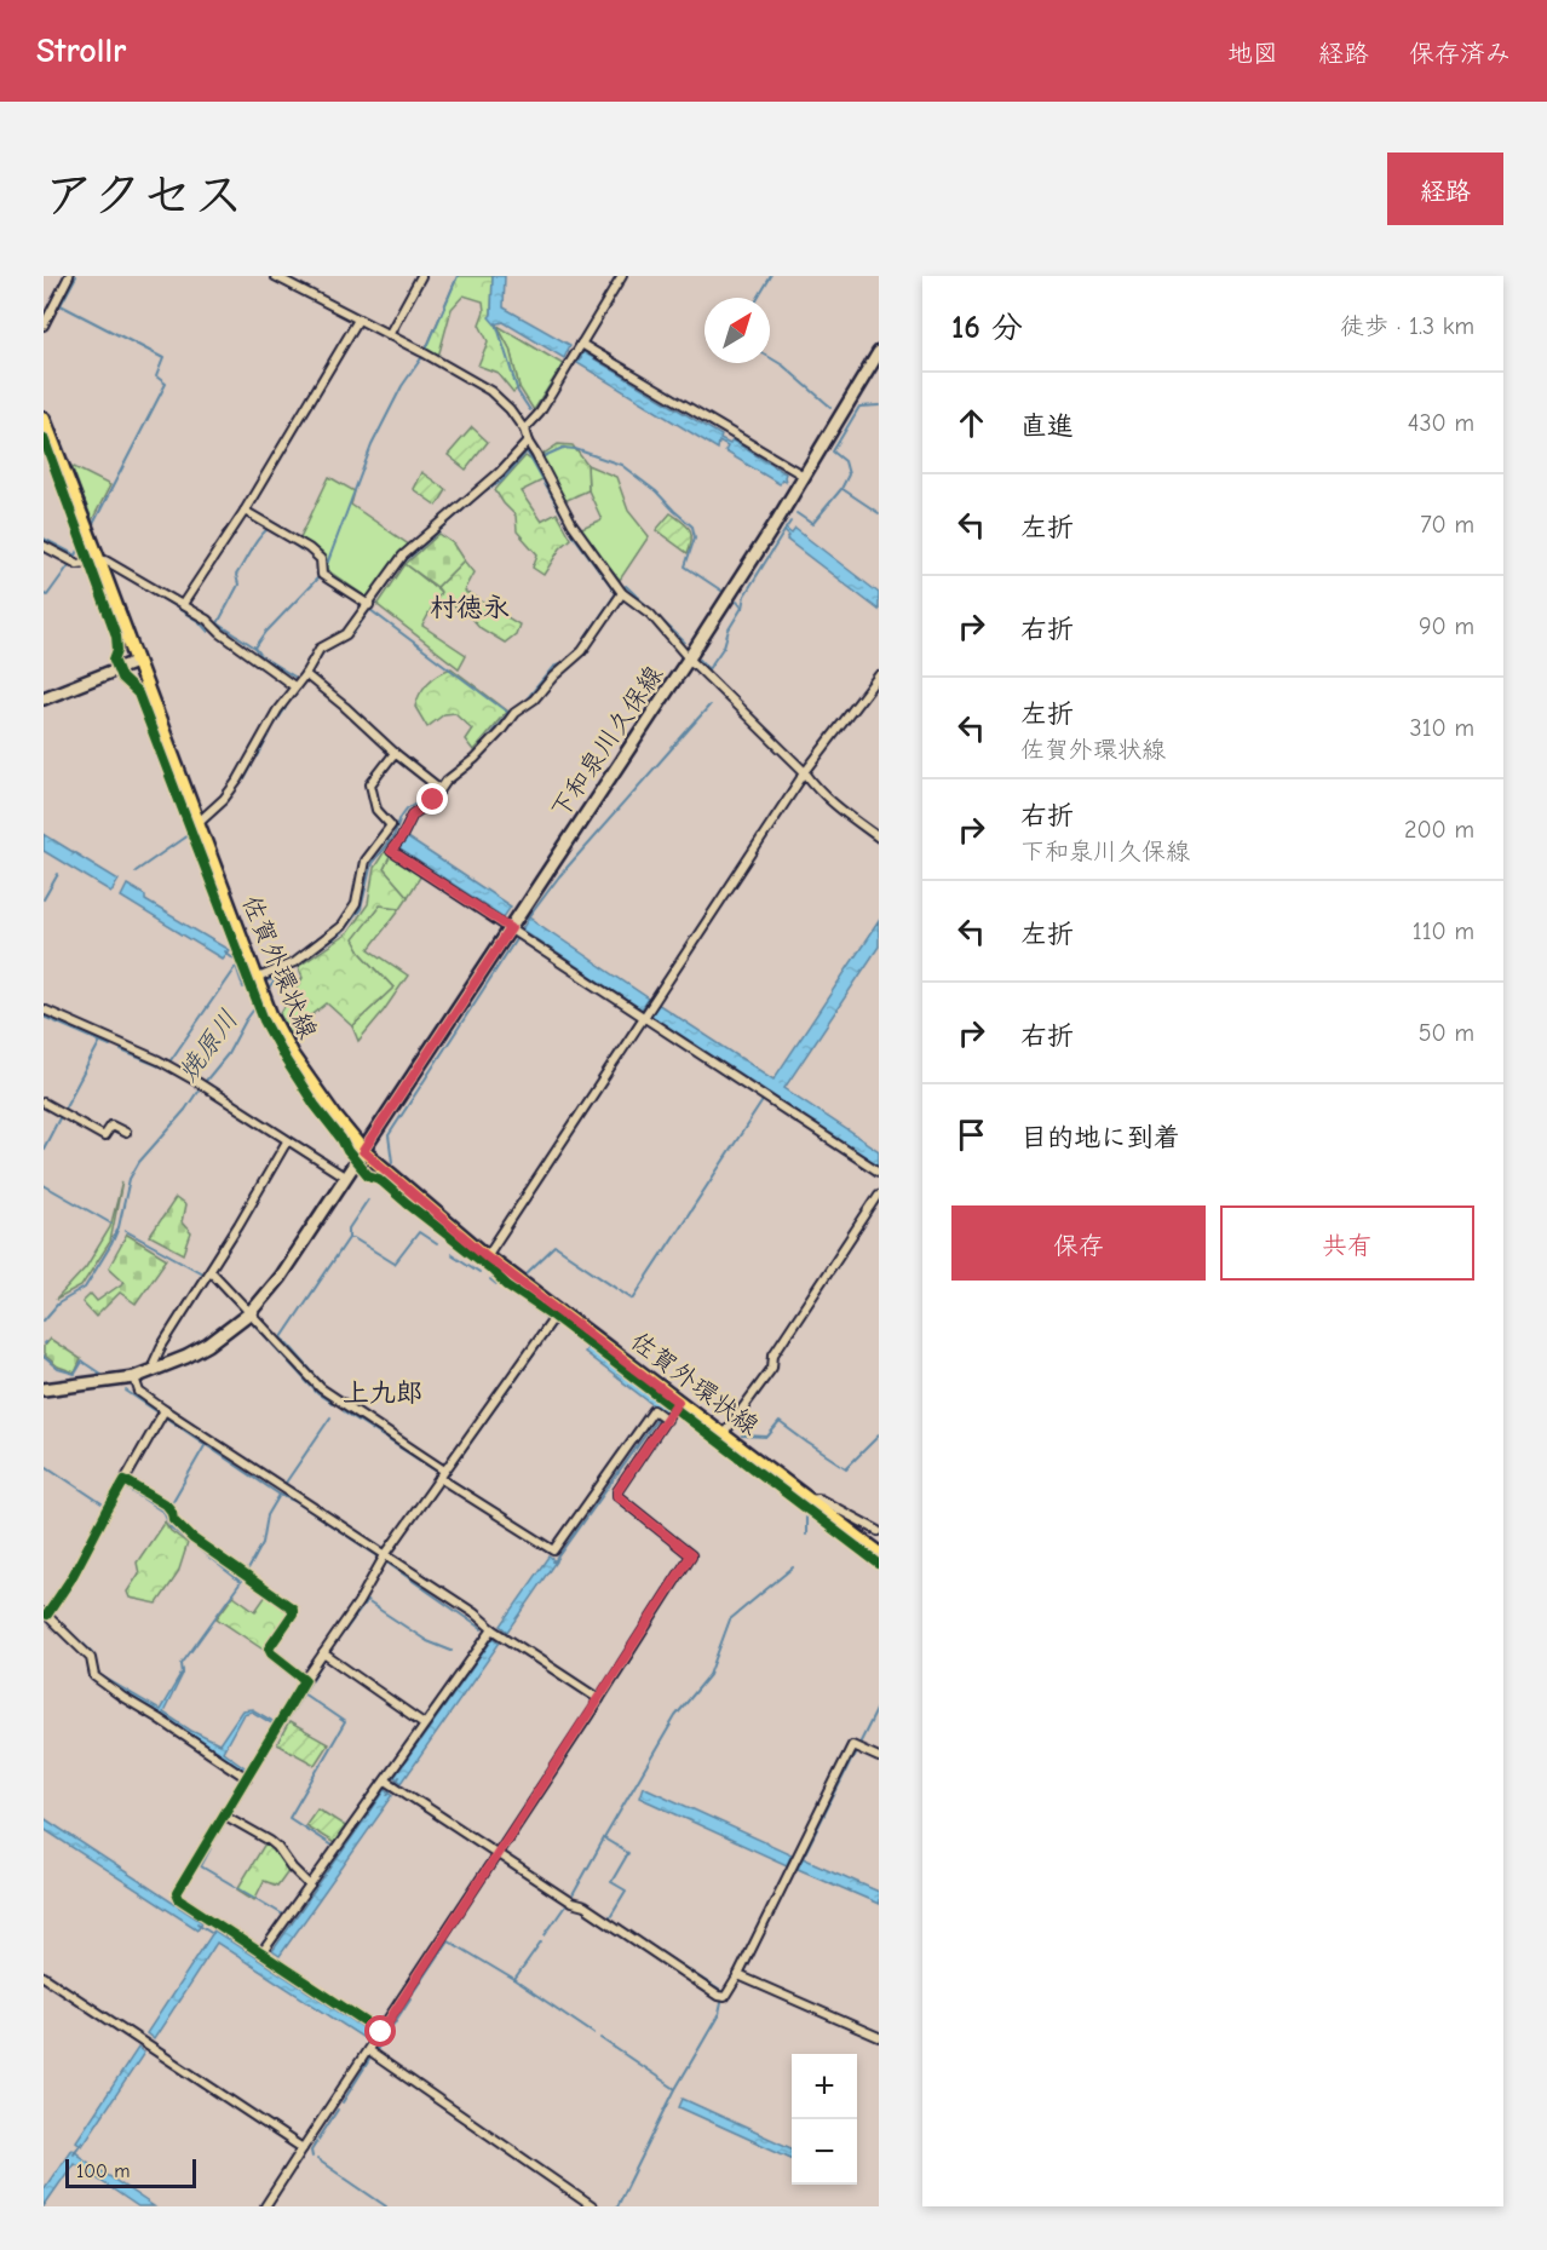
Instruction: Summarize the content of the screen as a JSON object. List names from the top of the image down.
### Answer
{
  "streets": {
    "main road": ["佐賀外環状線"],
    "street": ["下和泉川久保線"]
  },
  "crossings": [
    ["下和泉川久保線", "佐賀外環状線"]
  ],
  "districts": ["村徳永", "上九郎"],
  "water": ["焼原川"],
  "scale_bar": "100 m",
  "north": "top right",
  "page": {
    "header": "Strollr",
    "nav": ["地図", "経路", "保存済み"],
    "title": "アクセス",
    "buttons": [
      "経路",
      ["保存", "共有"]
    ],
    "heading": ["16 分", "徒歩 · 1.3 km"],
    "list": [
      ["直進", "430 m"],
      ["左折", "70 m"],
      ["右折", "90 m"],
      ["左折", "佐賀外環状線", "310 m"],
      ["右折", "下和泉川久保線", "200 m"],
      ["左折", "110 m"],
      ["右折", "50 m"],
      "目的地に到着"
    ],
    "map_buttons": ["+", "−"],
    "scale": "100 m"
  }
}
